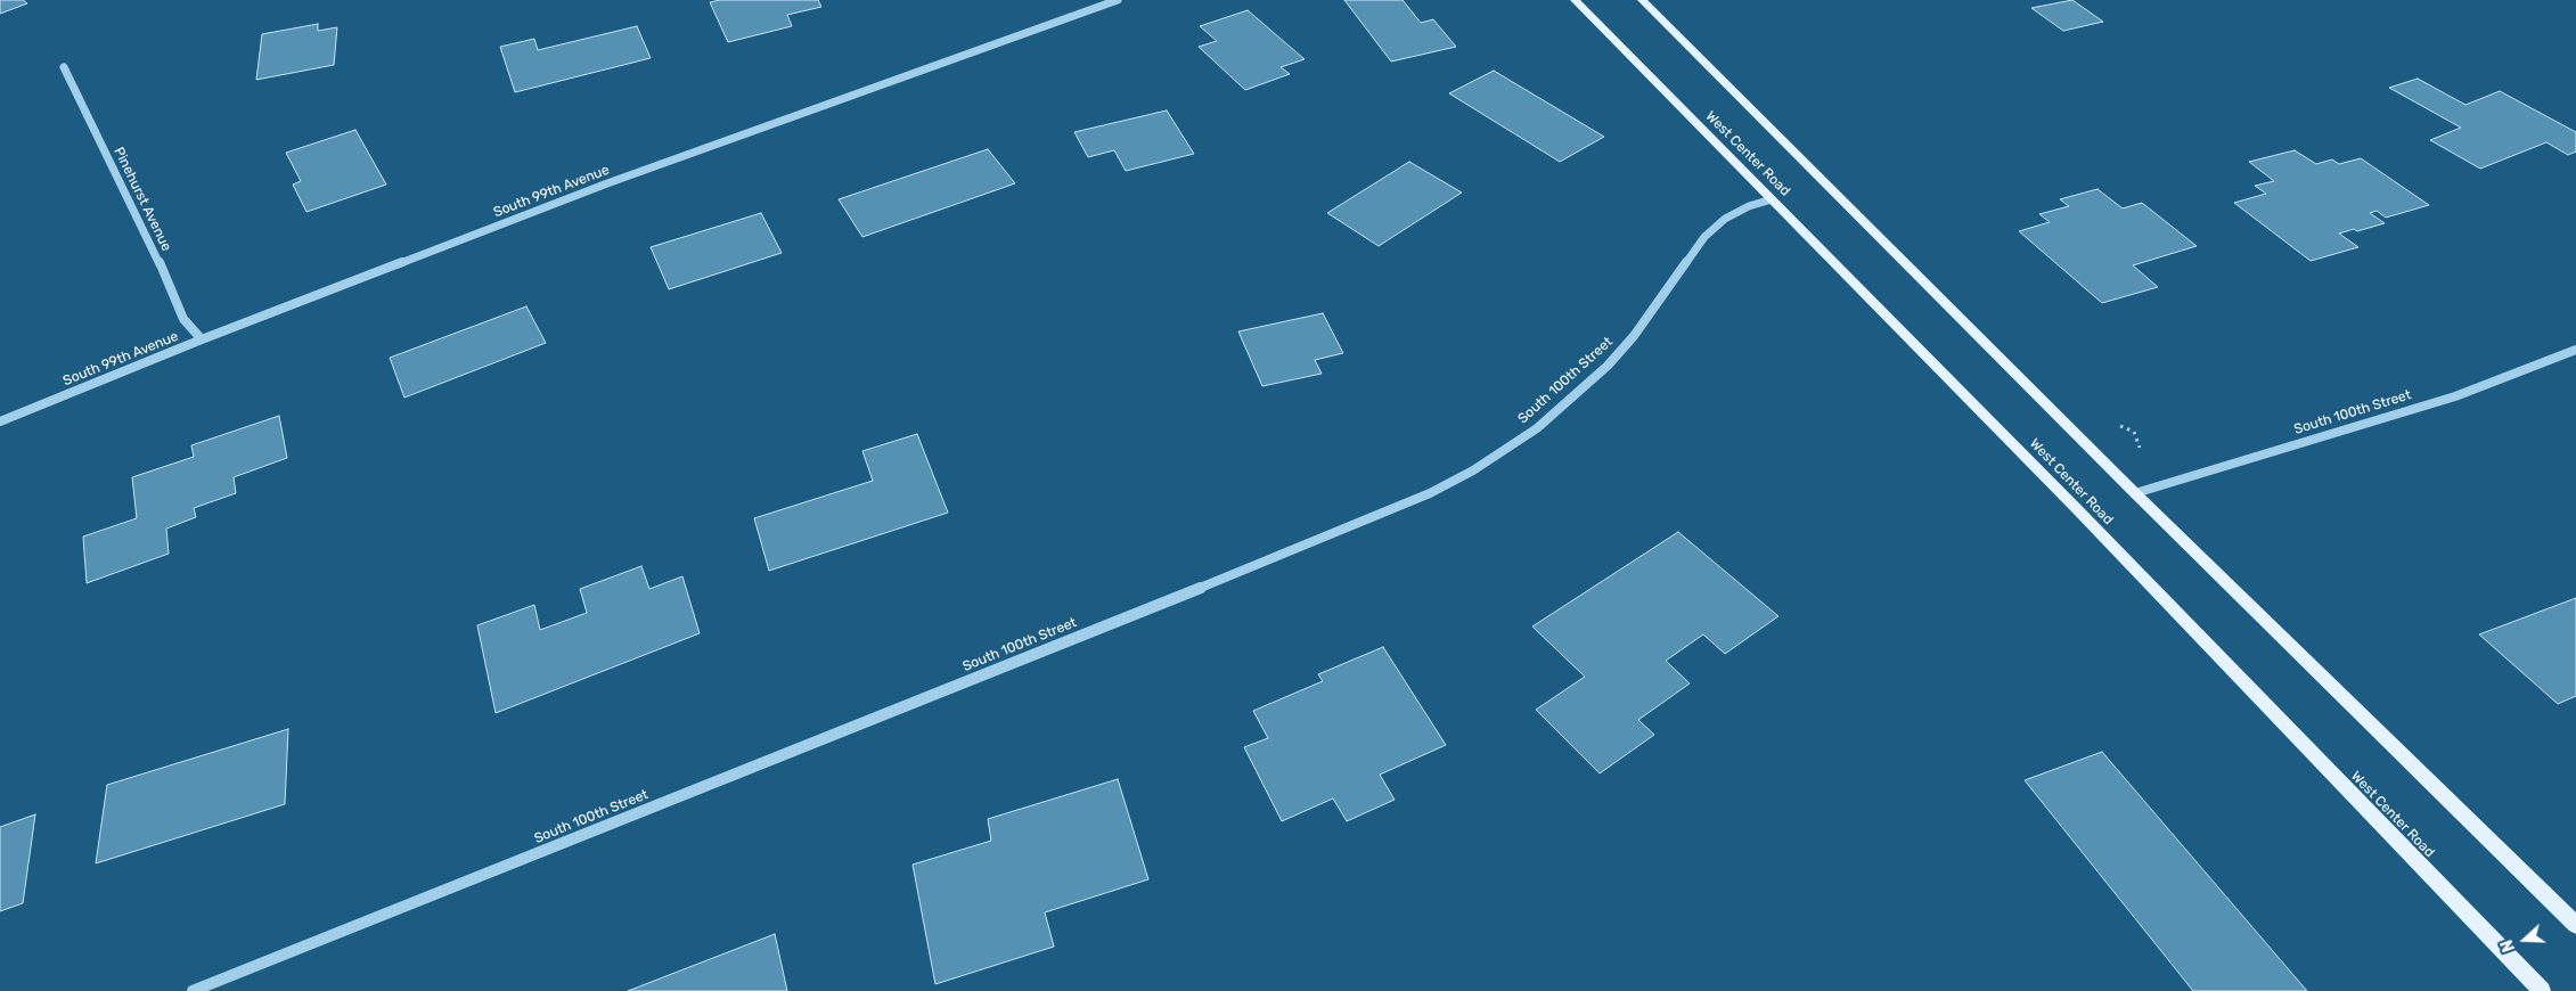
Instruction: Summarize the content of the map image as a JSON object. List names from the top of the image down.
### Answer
{
  "streets": {
    "main road": ["West Center Road"],
    "street": ["South 99th Avenue", "Pinehurst Avenue", "South 100th Street"]
  },
  "crossings": [
    ["West Center Road", "South 100th Street"],
    ["South 99th Avenue", "Pinehurst Avenue"]
  ],
  "north": "left"
}
